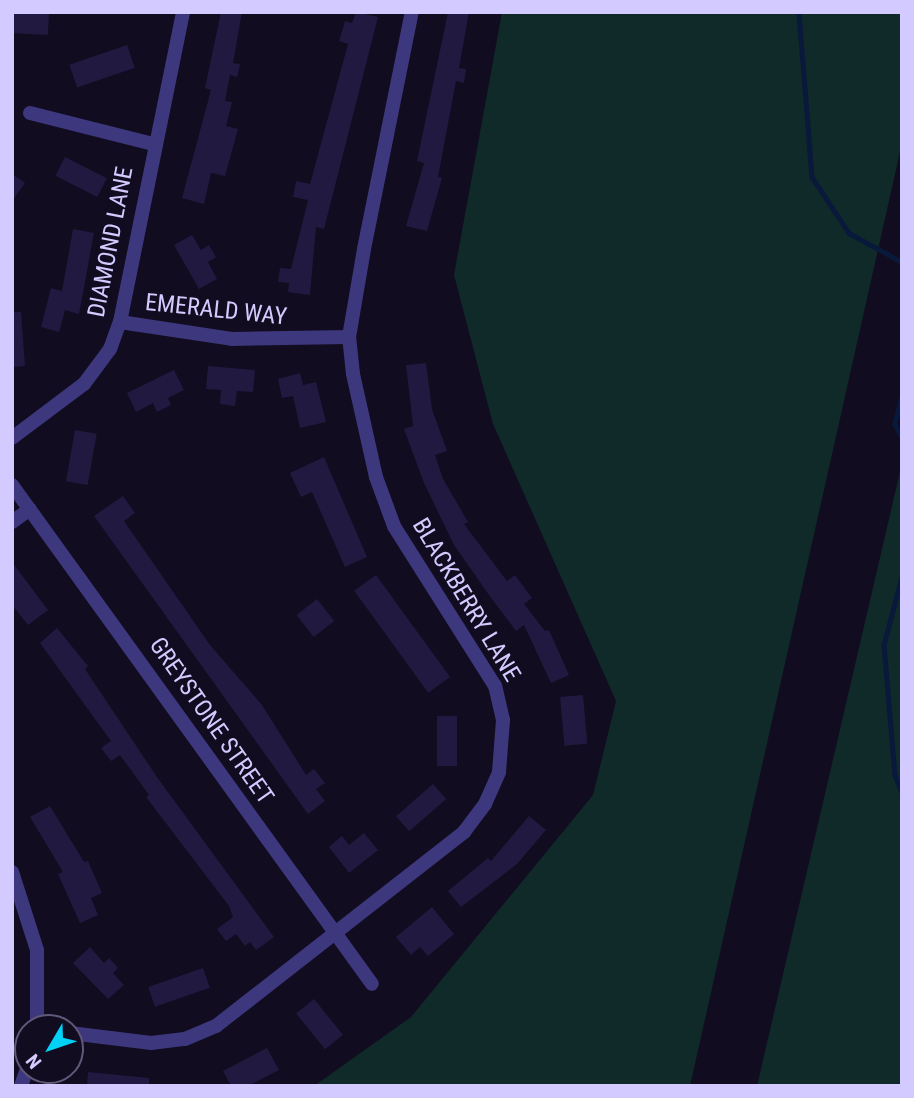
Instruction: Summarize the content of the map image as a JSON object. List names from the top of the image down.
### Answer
{
  "streets": {
    "street": [
      "DIAMOND LANE",
      "EMERALD WAY",
      "BLACKBERRY LANE",
      "GREYSTONE STREET"
    ]
  },
  "crossings": [
    ["DIAMOND LANE", "EMERALD WAY"],
    ["EMERALD WAY", "BLACKBERRY LANE"],
    ["BLACKBERRY LANE", "GREYSTONE STREET"]
  ],
  "north": "bottom left"
}
